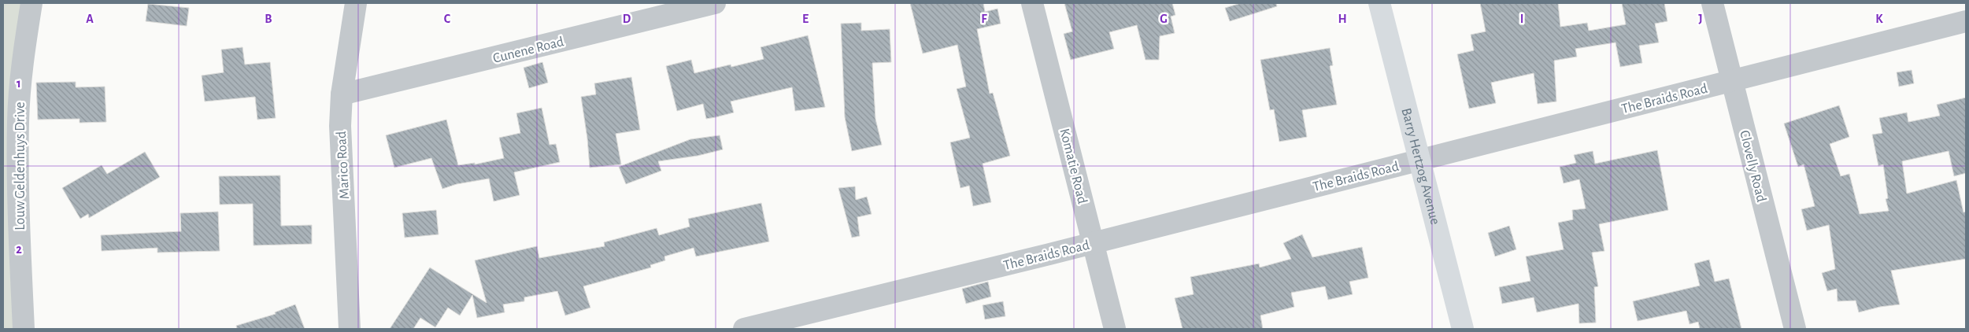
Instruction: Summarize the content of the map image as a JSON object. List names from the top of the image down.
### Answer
{
  "streets": {
    "main road": ["Barry Hertzog Avenue"],
    "street": [
      "Cunene Road",
      "The Braids Road",
      "Marico Road",
      "Louw Geldenhuys Drive",
      "Komatie Road",
      "Clovelly Road"
    ]
  },
  "crossings": [
    ["Cunene Road", "Marico Road"],
    ["The Braids Road", "Komatie Road"],
    ["The Braids Road", "Barry Hertzog Avenue"],
    ["The Braids Road", "Clovelly Road"]
  ],
  "grid": {
    "columns": [
      "A",
      "B",
      "C",
      "D",
      "E",
      "F",
      "G",
      "H",
      "I",
      "J",
      "K"
    ],
    "rows": ["1", "2"]
  }
}
